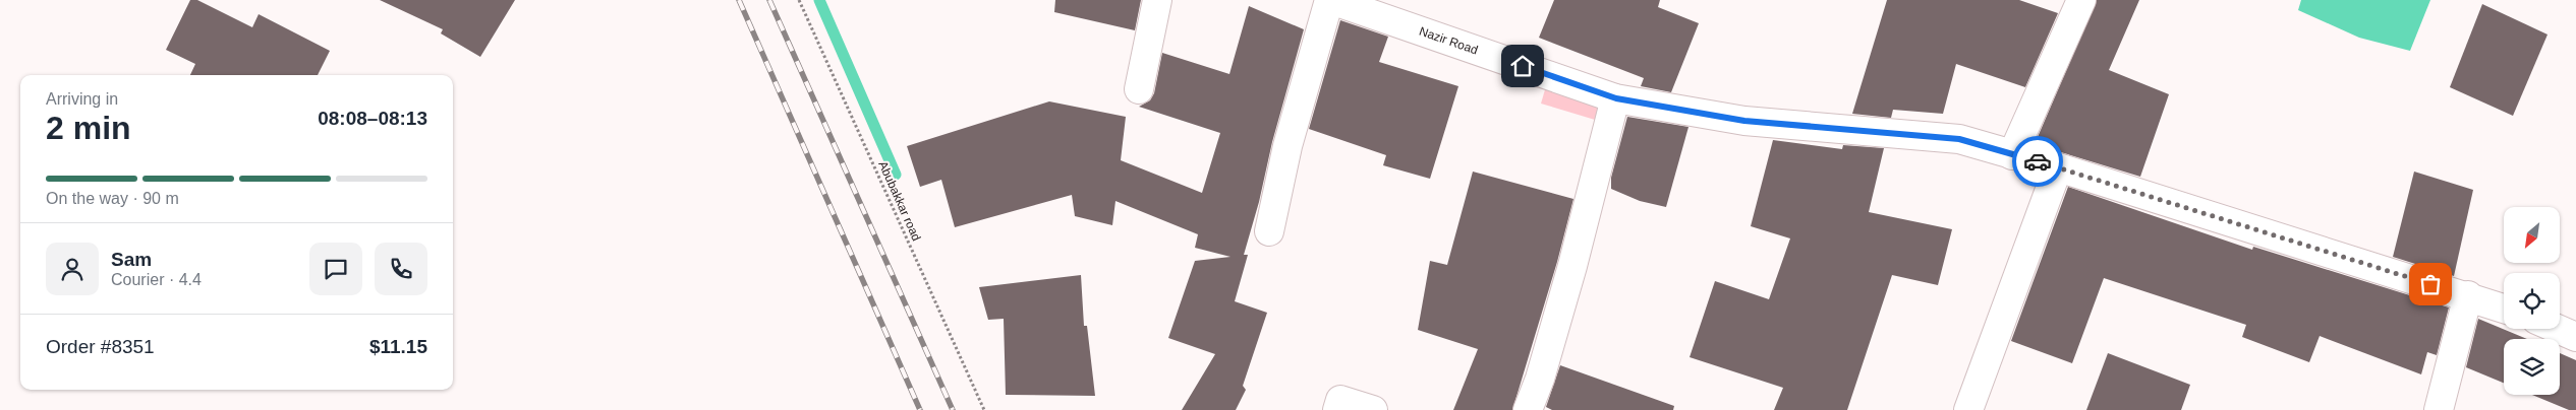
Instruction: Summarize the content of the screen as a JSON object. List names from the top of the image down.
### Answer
{
  "streets": {
    "street": ["Nazir Road"],
    "path": ["Abubakkar road"]
  },
  "north": "bottom left",
  "page": {
    "heading": ["2 min", "Arriving in", "08:08–08:13"],
    "panel": [
      "Sam",
      "Courier · 4.4",
      "Order #8351",
      "$11.15"
    ],
    "bar": "On the way · 90 m"
  }
}
